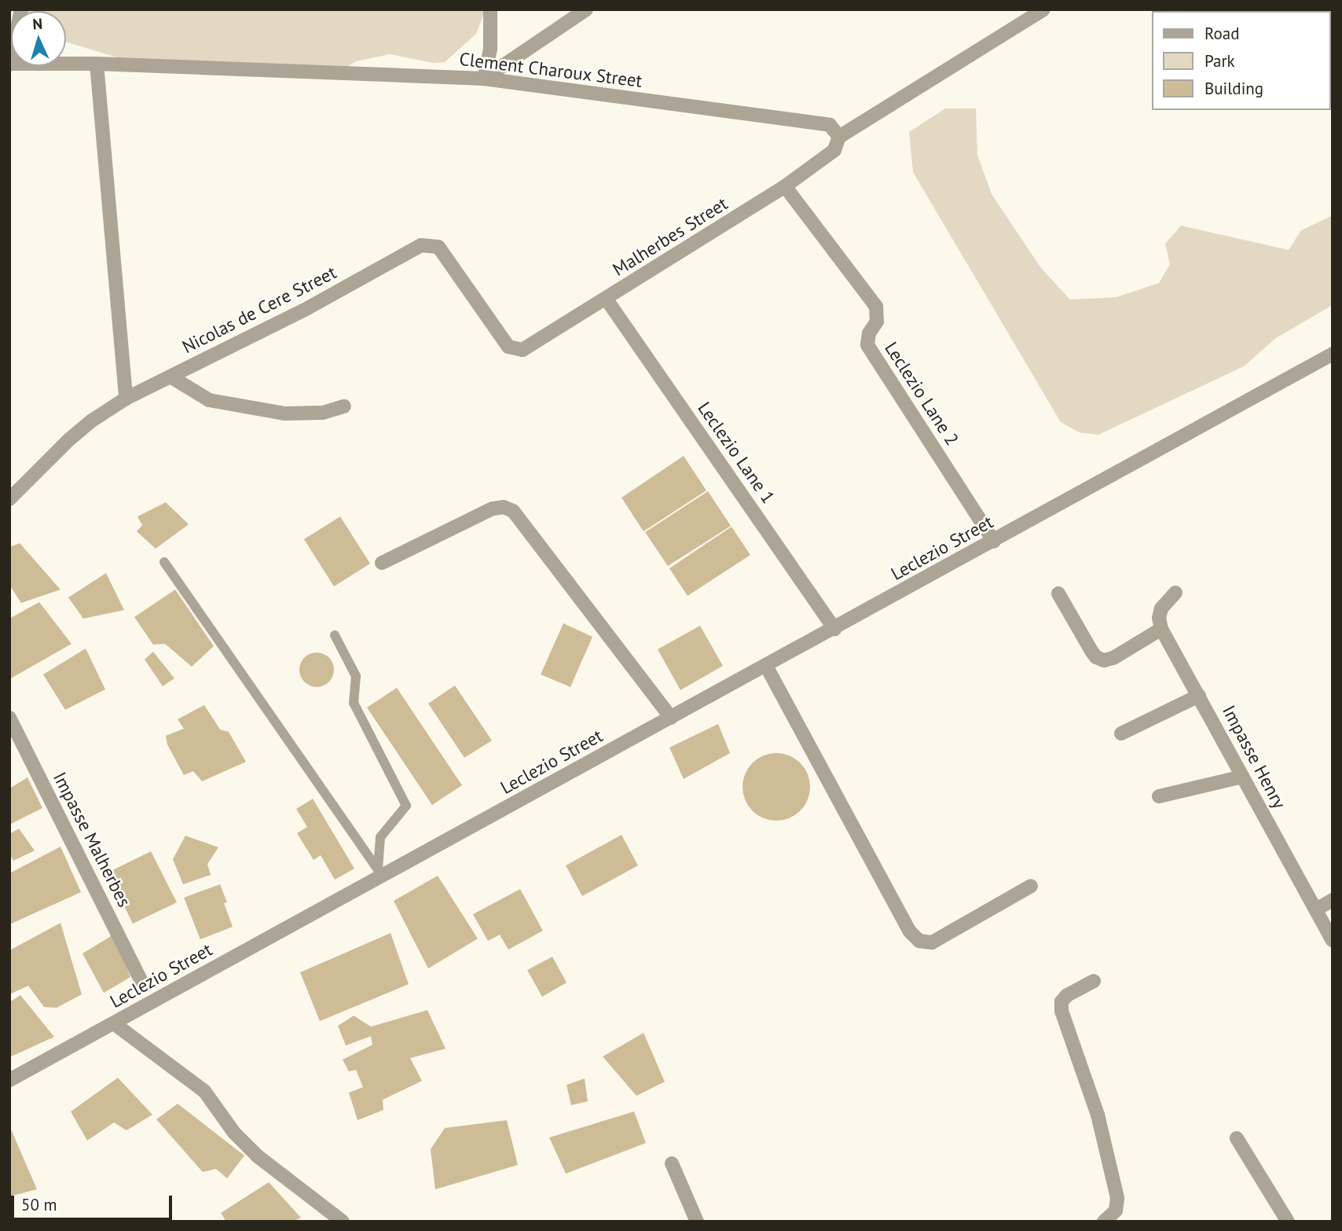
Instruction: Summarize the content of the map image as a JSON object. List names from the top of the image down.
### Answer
{
  "streets": {
    "street": [
      "Clement Charoux Street",
      "Malherbes Street",
      "Nicolas de Cere Street",
      "Leclezio Lane 2",
      "Leclezio Lane 1",
      "Leclezio Street",
      "Impasse Henry",
      "Impasse Malherbes"
    ]
  },
  "crossings": [
    ["Clement Charoux Street", "Malherbes Street"],
    ["Malherbes Street", "Nicolas de Cere Street"],
    ["Malherbes Street", "Leclezio Lane 2"],
    ["Malherbes Street", "Leclezio Lane 1"],
    ["Leclezio Lane 2", "Leclezio Street"],
    ["Leclezio Lane 1", "Leclezio Street"]
  ],
  "legend": ["Road", "Park", "Building"],
  "scale_bar": "50 m",
  "north": "top"
}
